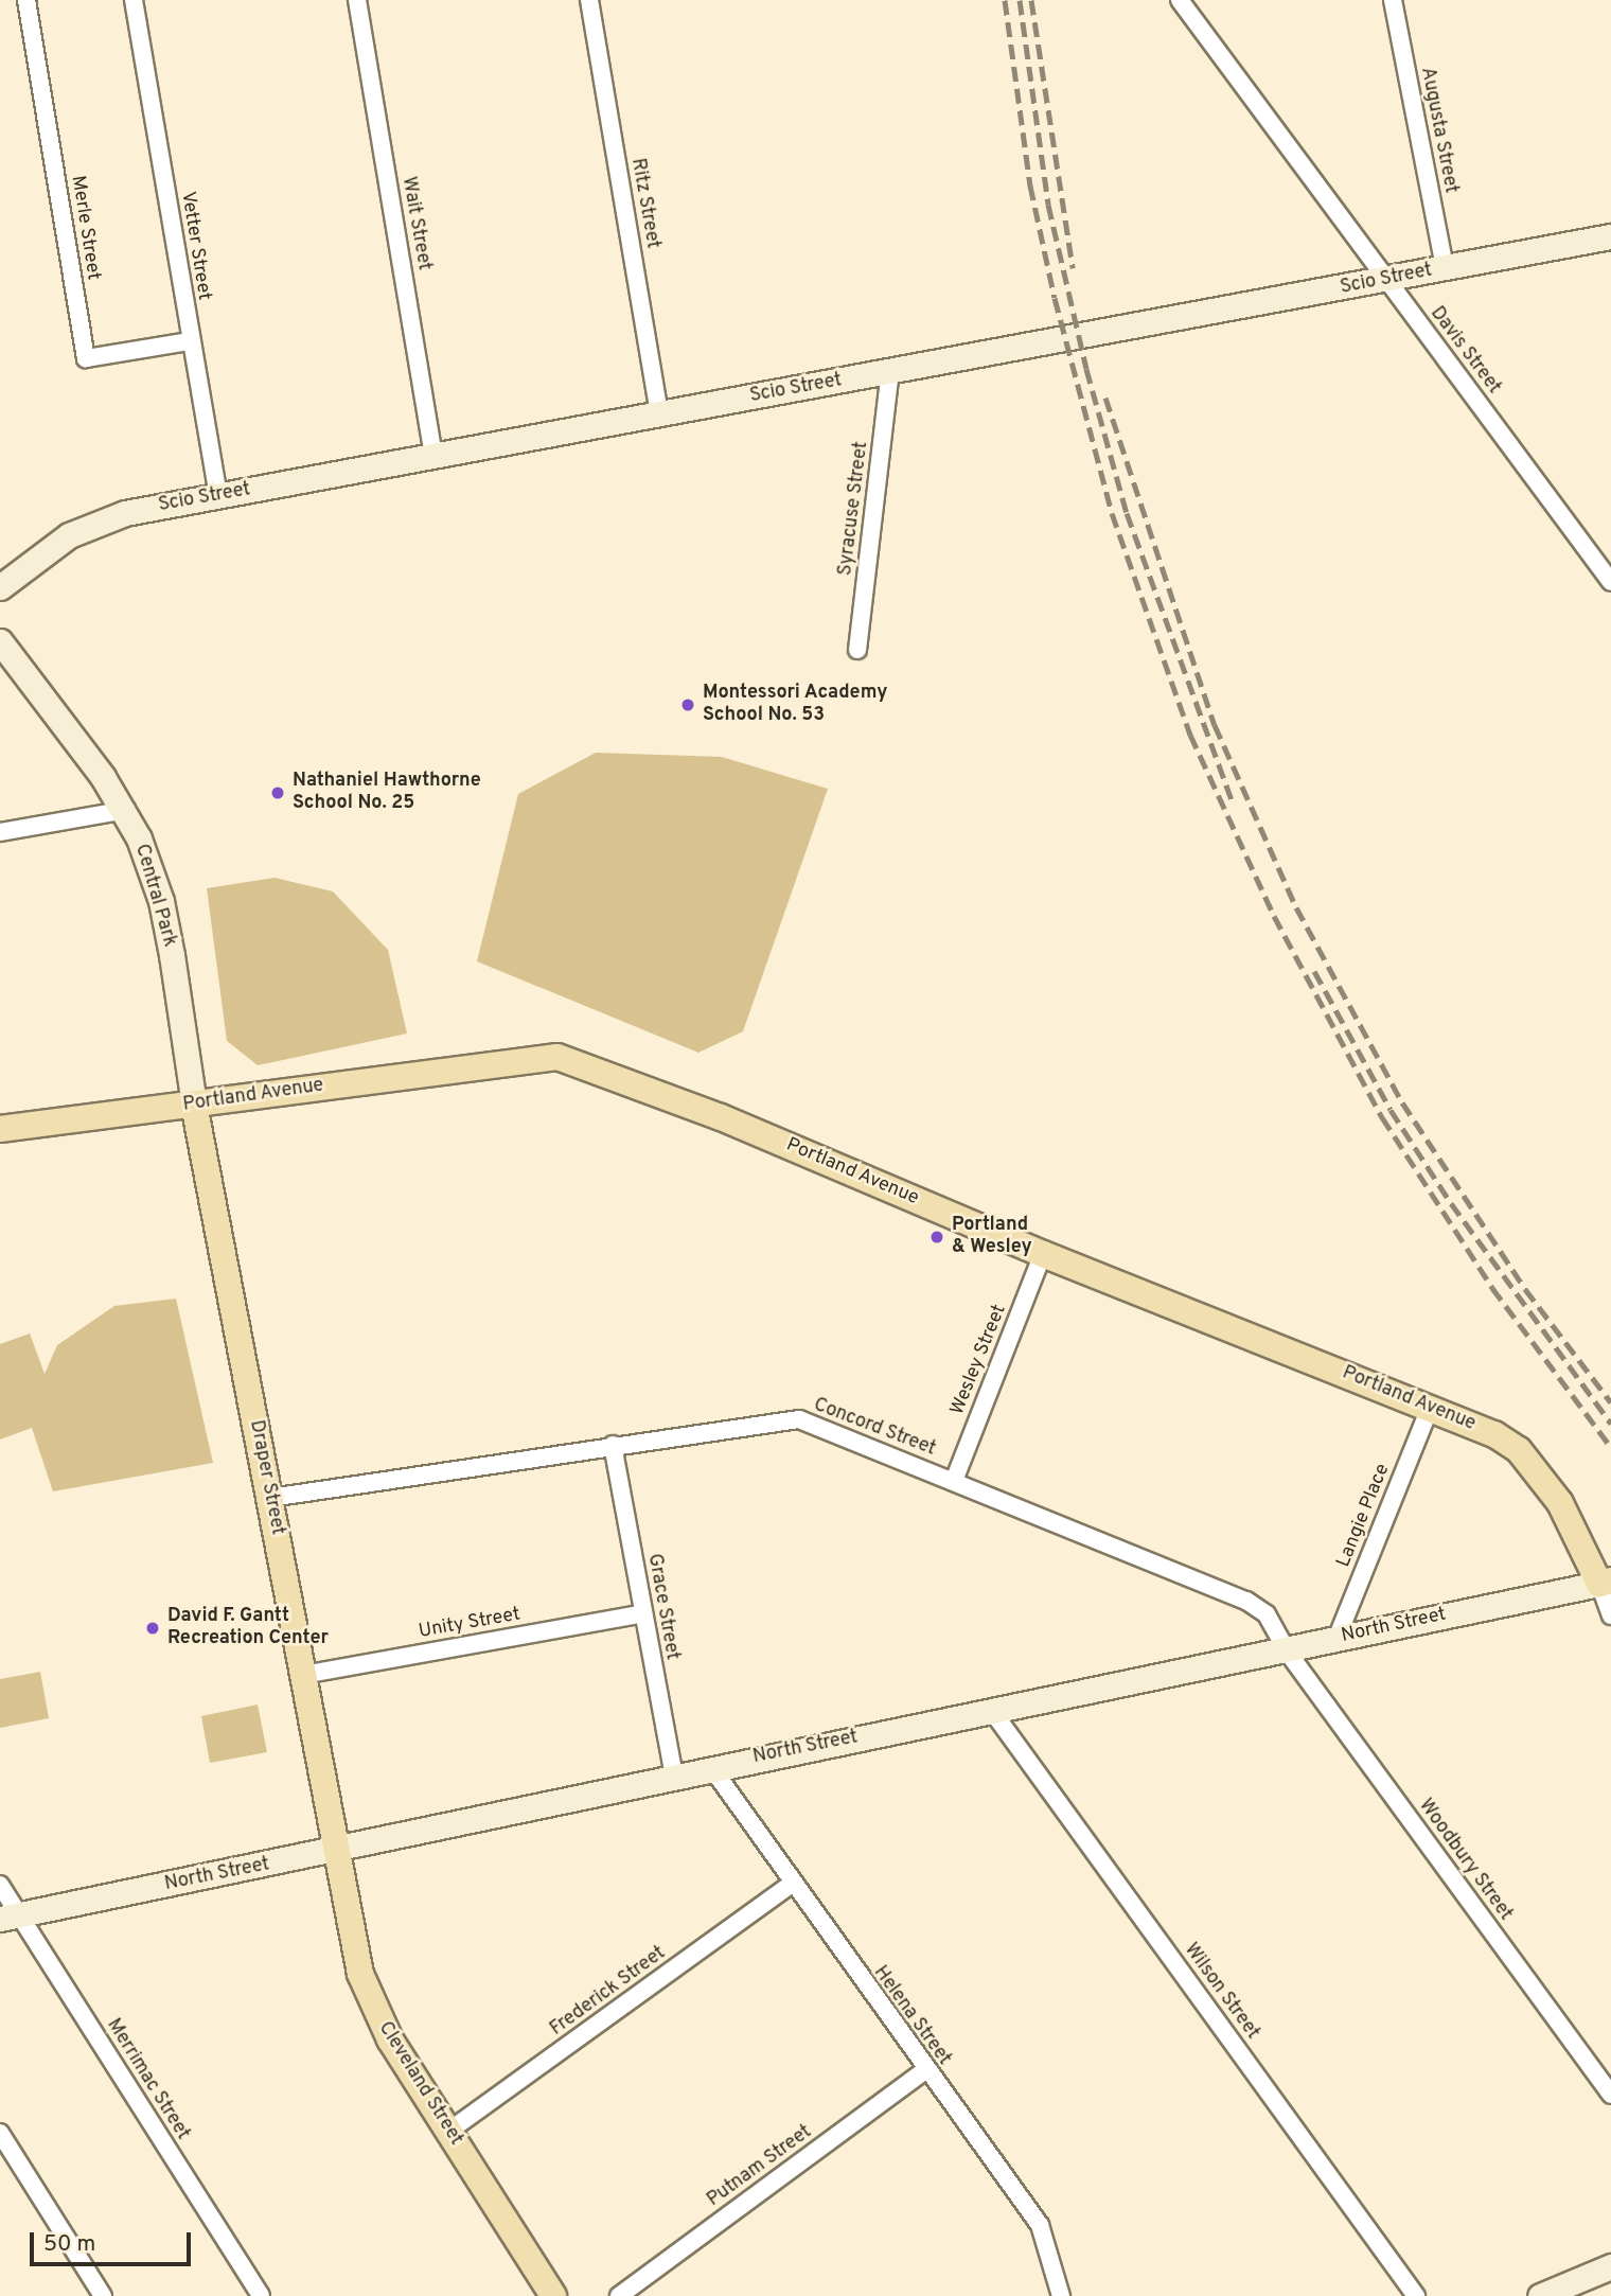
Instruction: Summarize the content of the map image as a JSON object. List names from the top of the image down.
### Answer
{
  "streets": {
    "main road": ["Portland Avenue", "Draper Street", "Cleveland Street"],
    "street": [
      "Augusta Street",
      "Ritz Street",
      "Wait Street",
      "Merle Street",
      "Vetter Street",
      "Scio Street",
      "Davis Street",
      "Syracuse Street",
      "Central Park",
      "Wesley Street",
      "Concord Street",
      "Langie Place",
      "Grace Street",
      "Unity Street",
      "North Street",
      "Woodbury Street",
      "Frederick Street",
      "Wilson Street",
      "Helena Street",
      "Merrimac Street",
      "Putnam Street"
    ]
  },
  "crossings": [
    ["Augusta Street", "Scio Street"],
    ["Ritz Street", "Scio Street"],
    ["Wait Street", "Scio Street"],
    ["Merle Street", "Vetter Street"],
    ["Vetter Street", "Scio Street"],
    ["Scio Street", "Davis Street"],
    ["Scio Street", "Syracuse Street"],
    ["Central Park", "Portland Avenue"],
    ["Central Park", "Draper Street"],
    ["Portland Avenue", "Wesley Street"],
    ["Portland Avenue", "Draper Street"],
    ["Portland Avenue", "Langie Place"],
    ["Portland Avenue", "North Street"],
    ["Wesley Street", "Concord Street"],
    ["Concord Street", "Draper Street"],
    ["Concord Street", "Grace Street"],
    ["Concord Street", "North Street"],
    ["Concord Street", "Woodbury Street"],
    ["Draper Street", "Unity Street"],
    ["Draper Street", "North Street"],
    ["Draper Street", "Cleveland Street"],
    ["Langie Place", "North Street"],
    ["Grace Street", "Unity Street"],
    ["Grace Street", "North Street"],
    ["North Street", "Woodbury Street"],
    ["North Street", "Wilson Street"],
    ["North Street", "Helena Street"],
    ["North Street", "Merrimac Street"],
    ["North Street", "Cleveland Street"],
    ["Frederick Street", "Helena Street"],
    ["Frederick Street", "Cleveland Street"],
    ["Helena Street", "Putnam Street"]
  ],
  "places": [
    "Montessori Academy School No. 53",
    "Nathaniel Hawthorne School No. 25",
    "Portland & Wesley",
    "David F. Gantt Recreation Center"
  ],
  "scale_bar": "50 m"
}
